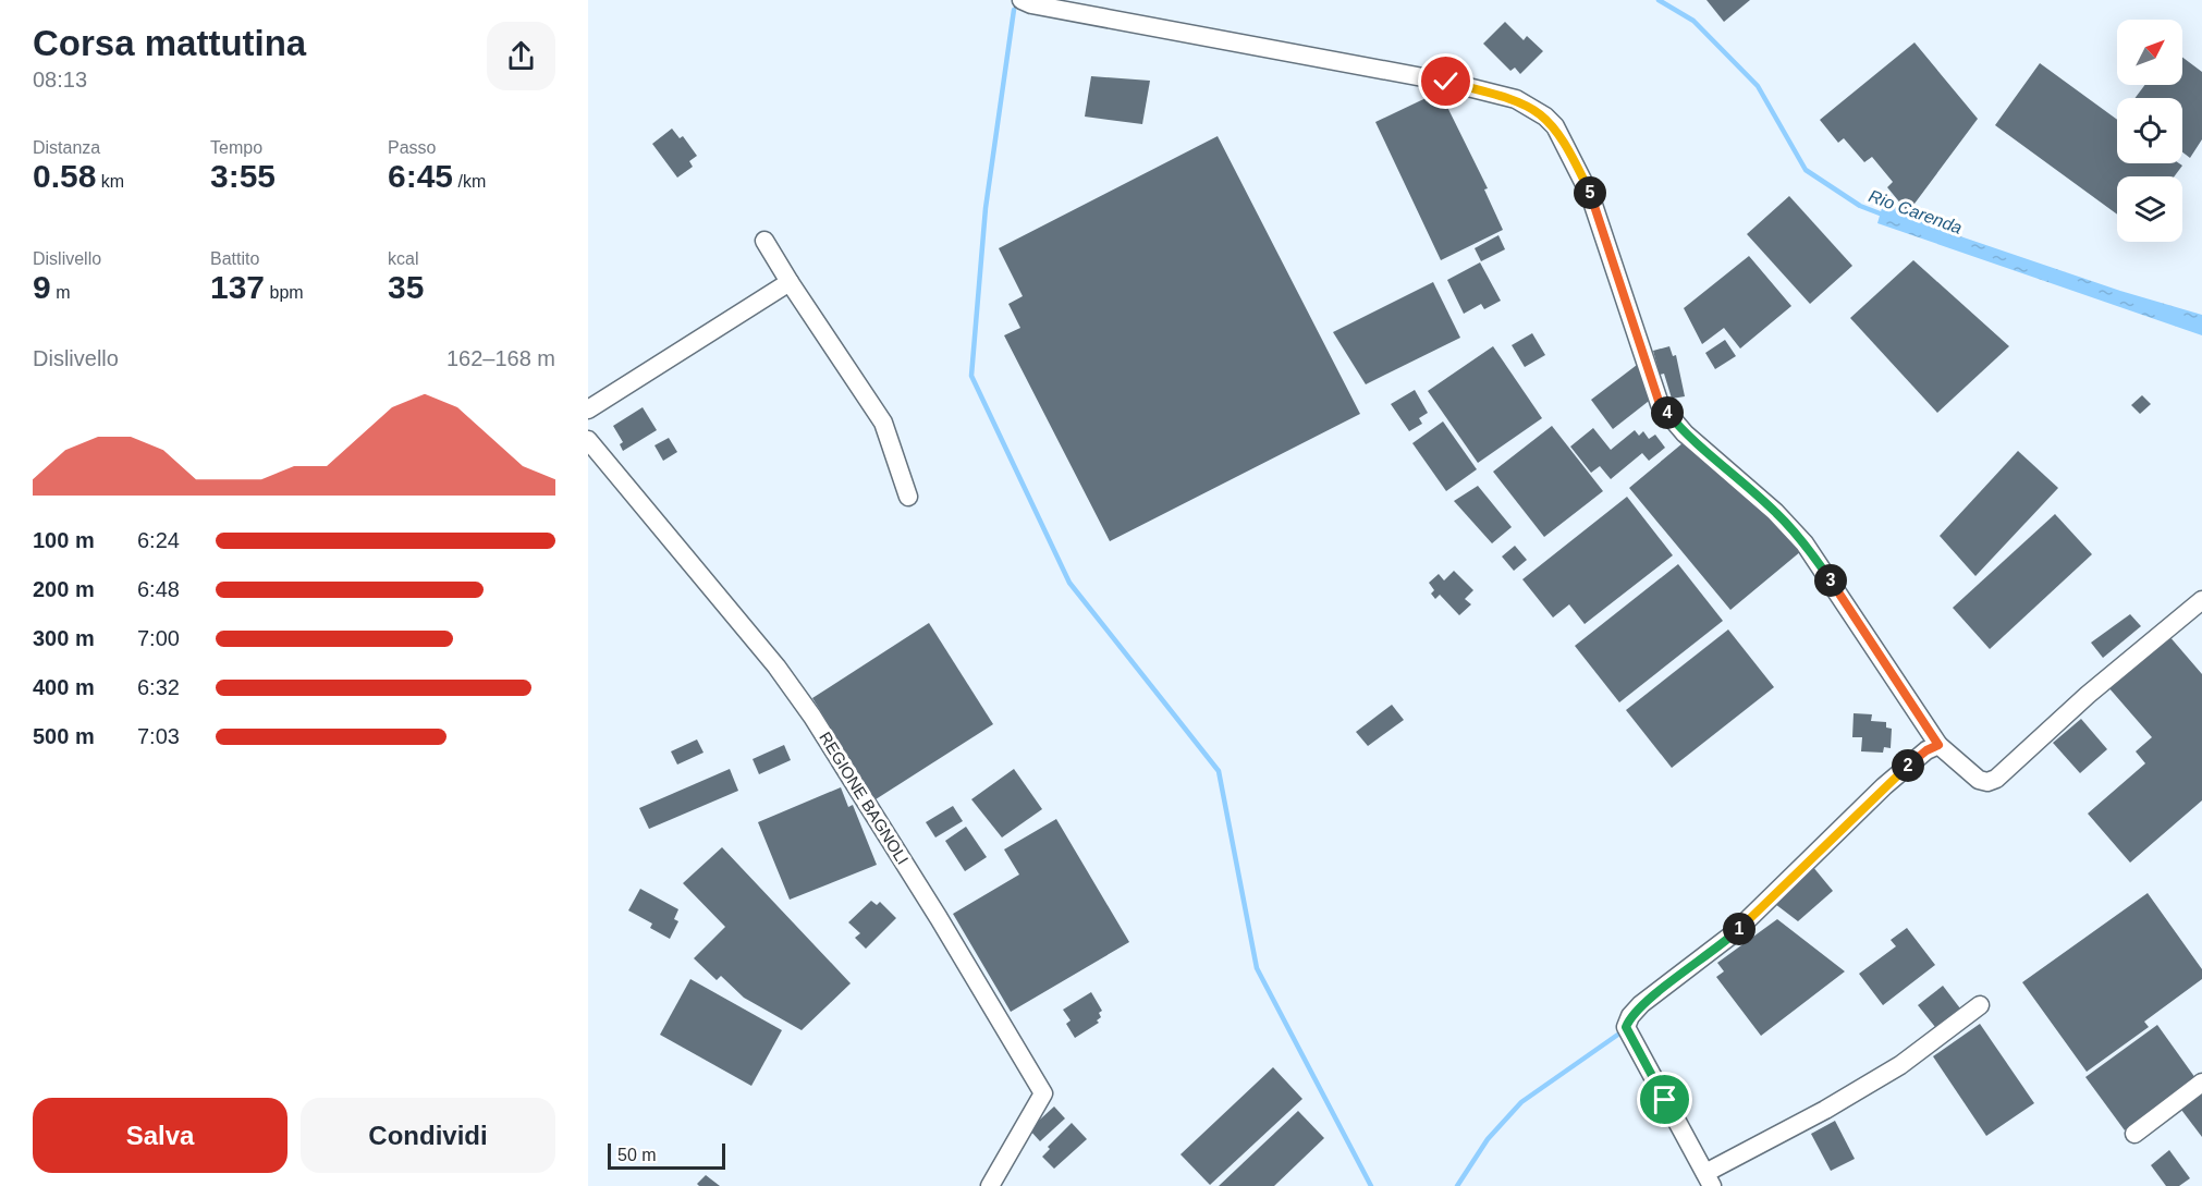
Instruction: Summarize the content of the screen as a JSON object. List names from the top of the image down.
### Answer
{
  "streets": {
    "street": ["REGIONE BAGNOLI"]
  },
  "water": ["Rio Carenda"],
  "scale_bar": "50 m",
  "north": "top right",
  "page": {
    "heading": ["Corsa mattutina", "08:13"],
    "stats": [
      ["Distanza", "0.58 km"],
      ["Tempo", "3:55"],
      ["Passo", "6:45 /km"],
      ["Dislivello", "9 m"],
      ["Battito", "137 bpm"],
      ["kcal", "35"]
    ],
    "pins": [
      "5",
      "4",
      "3",
      "2",
      "1"
    ],
    "chart": ["Dislivello", "162–168 m"],
    "list": [
      {
        "name": "100 m",
        "note": "6:24"
      },
      {
        "name": "200 m",
        "note": "6:48"
      },
      {
        "name": "300 m",
        "note": "7:00"
      },
      {
        "name": "400 m",
        "note": "6:32"
      },
      {
        "name": "500 m",
        "note": "7:03"
      }
    ],
    "buttons": ["Salva", "Condividi"],
    "scale": "50 m"
  }
}
